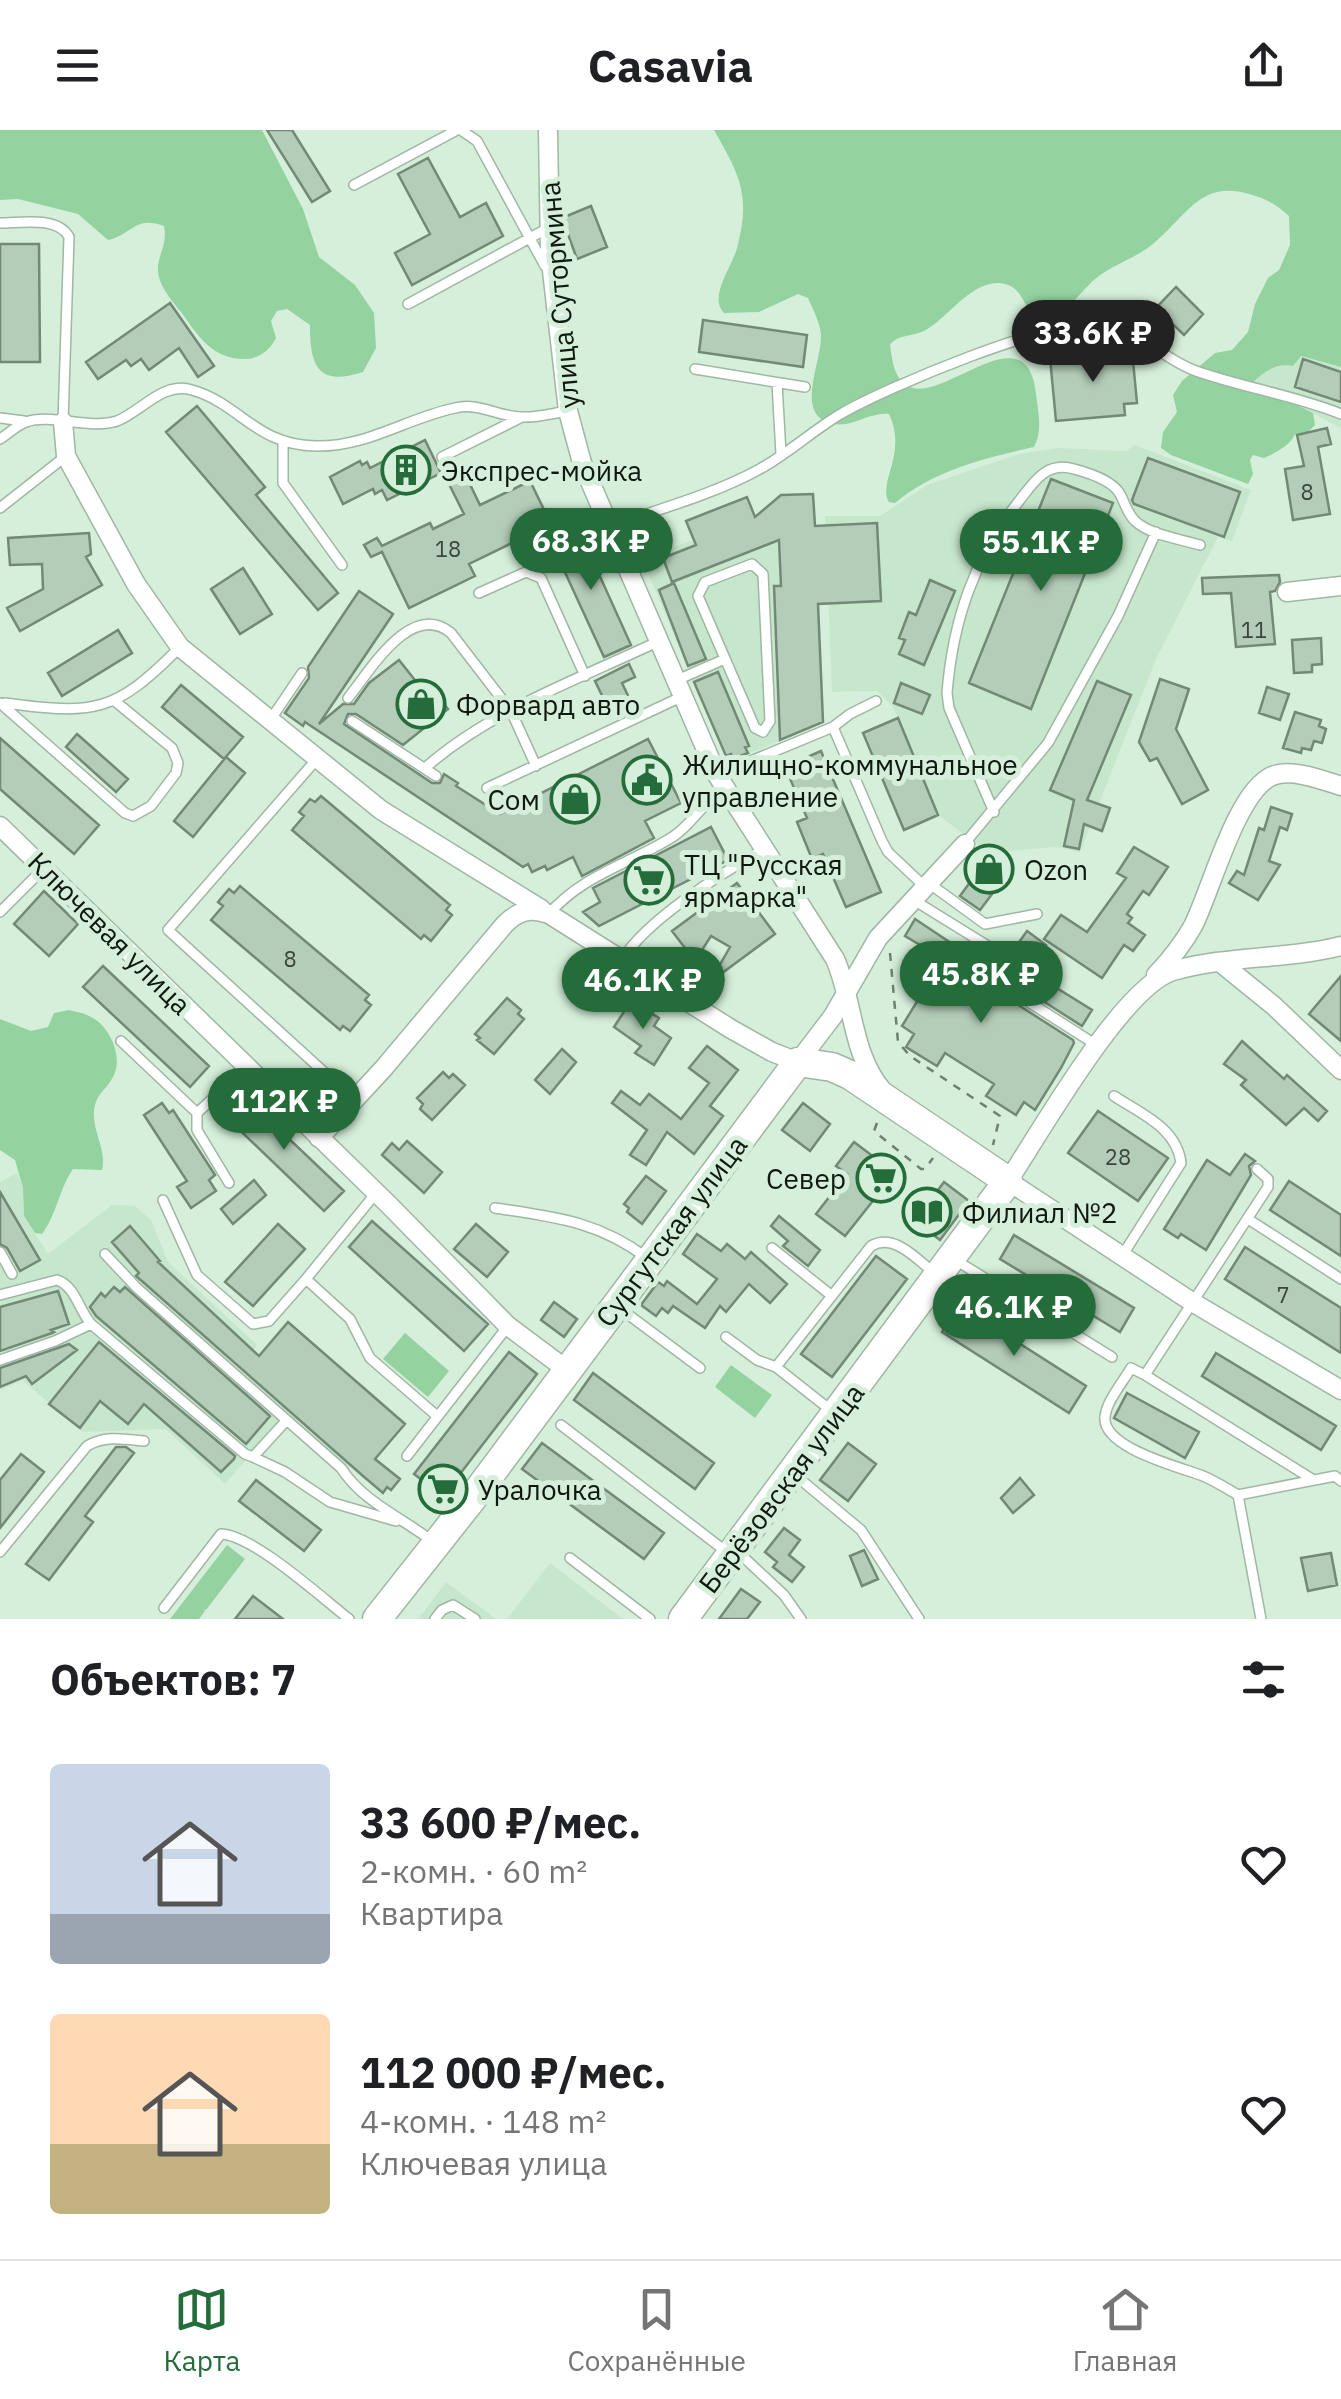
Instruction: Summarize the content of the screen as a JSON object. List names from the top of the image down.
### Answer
{
  "streets": {
    "street": [
      "улица Сутормина",
      "Ключевая улица",
      "Сургутская улица",
      "Берёзовская улица"
    ]
  },
  "crossings": [
    ["улица Сутормина", "Сургутская улица"],
    ["Ключевая улица", "Сургутская улица"]
  ],
  "places": {
    "building": ["Экспрес-мойка"],
    "shop": ["Форвард авто", "Сом", "Ozon"],
    "public building": ["Жилищно-коммунальное управление"],
    "supermarket": ["ТЦ \"Русская ярмарка\"", "Север", "Уралочка"],
    "library": ["Филиал №2"]
  },
  "house_numbers": [
    "8",
    "18",
    "11",
    "8",
    "28",
    "7"
  ],
  "page": {
    "header": "Casavia",
    "price": [
      "33.6K ₽",
      "68.3K ₽",
      "55.1K ₽",
      "45.8K ₽",
      "46.1K ₽",
      "112K ₽",
      "46.1K ₽"
    ],
    "heading": "Объектов: 7",
    "list": [
      {
        "name": "33 600 ₽/мес.",
        "note": "2-комн. · 60 m² · Квартира"
      },
      {
        "name": "112 000 ₽/мес.",
        "note": "4-комн. · 148 m² · Ключевая улица"
      }
    ],
    "tabs": ["Карта", "Сохранённые", "Главная"]
  }
}
